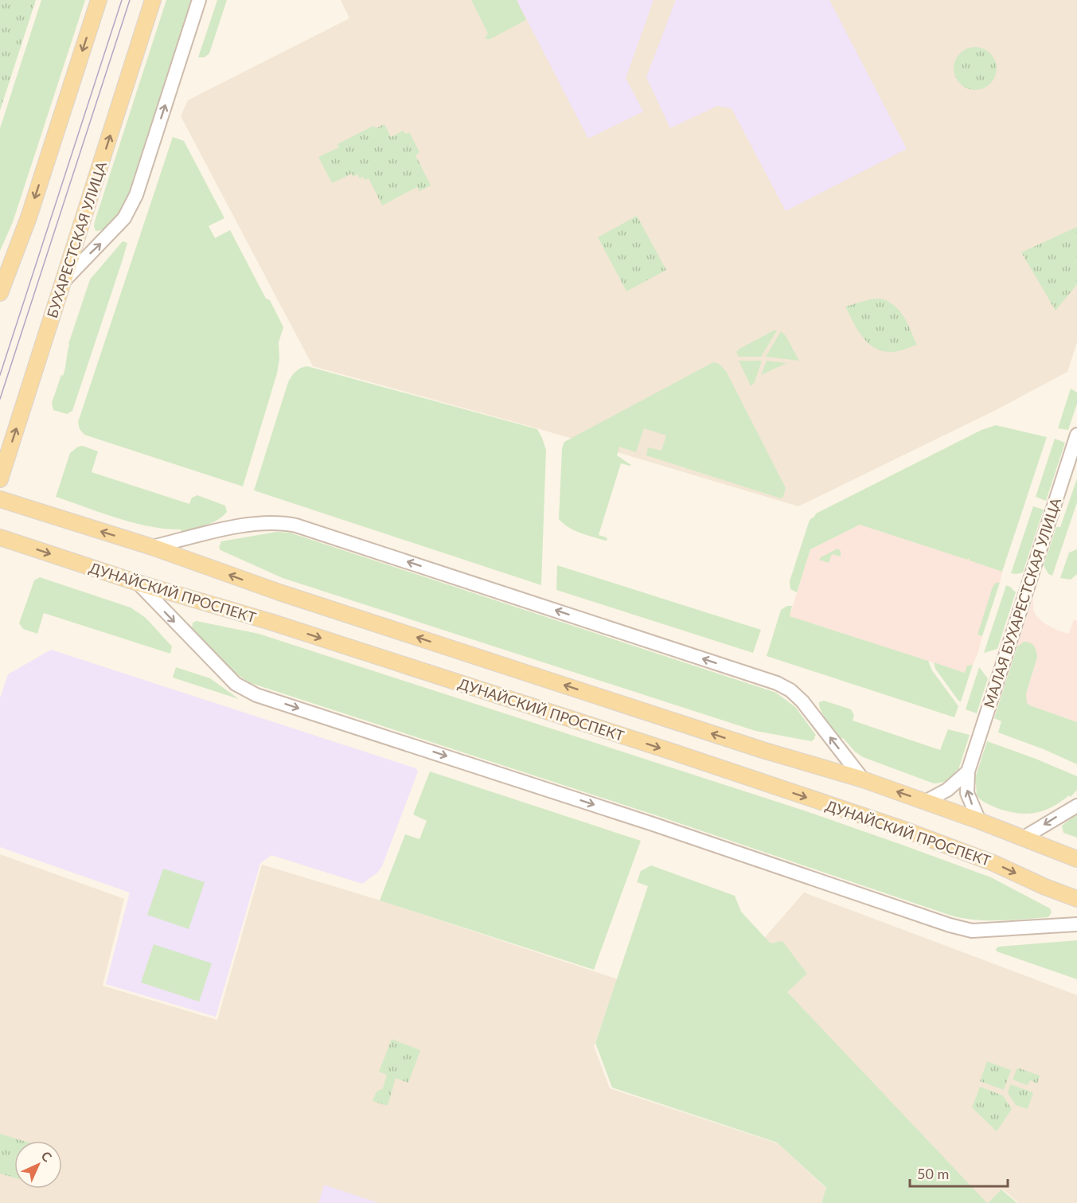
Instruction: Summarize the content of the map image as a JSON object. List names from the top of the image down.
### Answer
{
  "streets": {
    "main road": ["БУХАРЕСТСКАЯ УЛИЦА", "ДУНАЙСКИЙ ПРОСПЕКТ"],
    "street": ["МАЛАЯ БУХАРЕСТСКАЯ УЛИЦА"]
  },
  "scale_bar": "50 m",
  "north": "top right"
}
